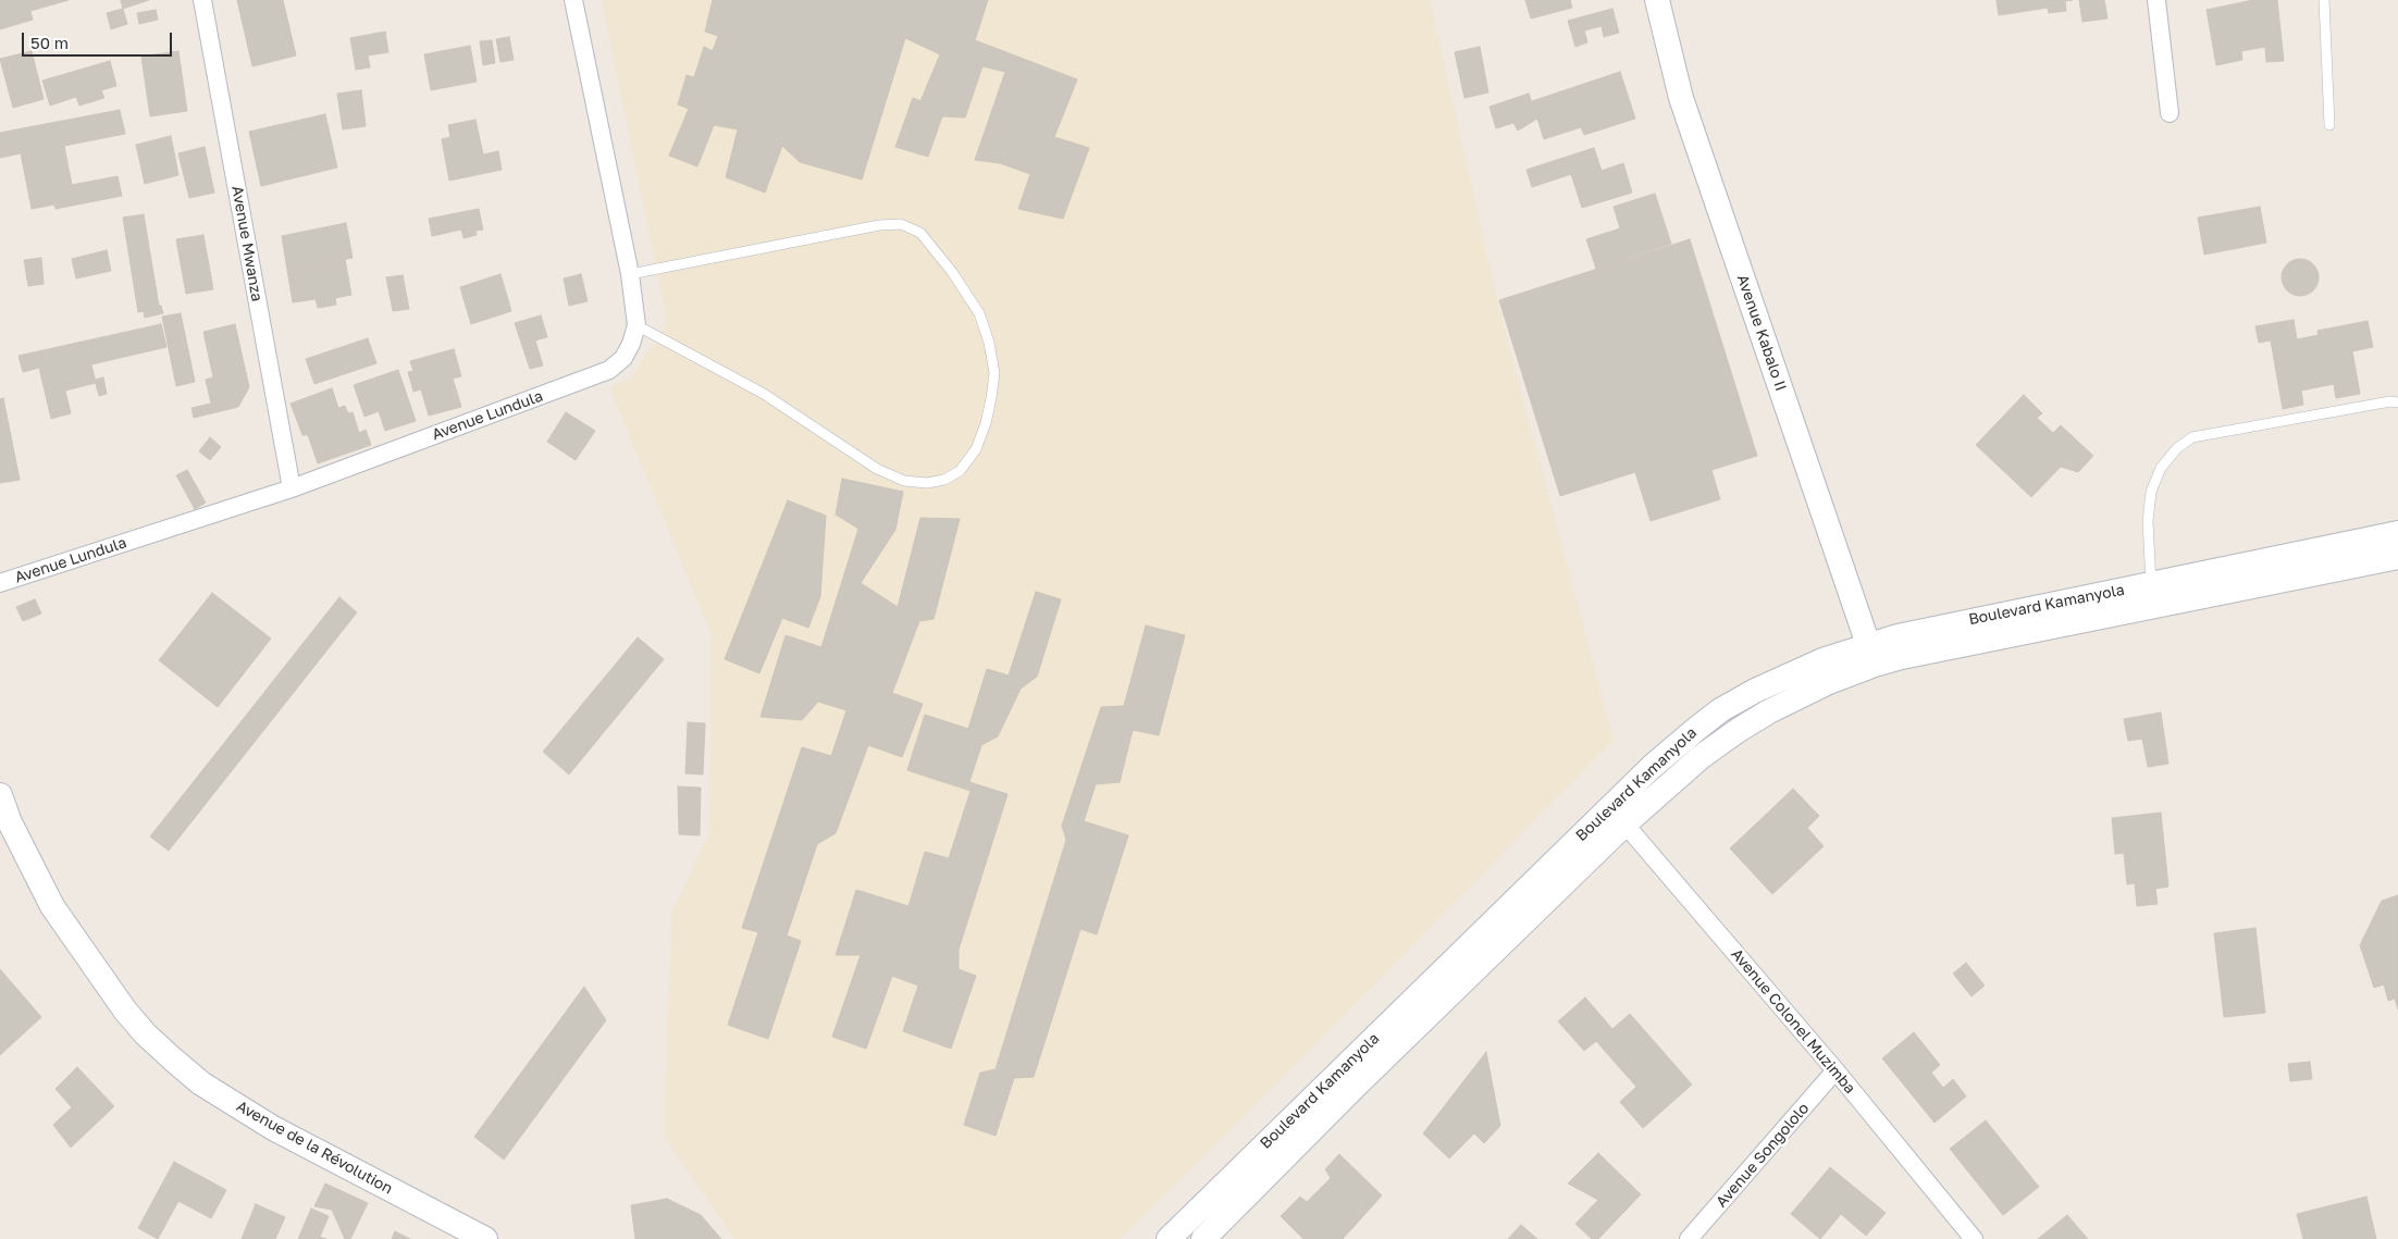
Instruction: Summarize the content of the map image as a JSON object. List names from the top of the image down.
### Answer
{
  "streets": {
    "main road": ["Avenue Kabalo II", "Boulevard Kamanyola", "Avenue de la Révolution"],
    "street": [
      "Avenue Mwanza",
      "Avenue Lundula",
      "Avenue Colonel Muzimba",
      "Avenue Songololo"
    ]
  },
  "crossings": [
    ["Avenue Mwanza", "Avenue Lundula"],
    ["Avenue Kabalo II", "Boulevard Kamanyola"],
    ["Boulevard Kamanyola", "Avenue Colonel Muzimba"],
    ["Avenue Colonel Muzimba", "Avenue Songololo"]
  ],
  "scale_bar": "50 m"
}
